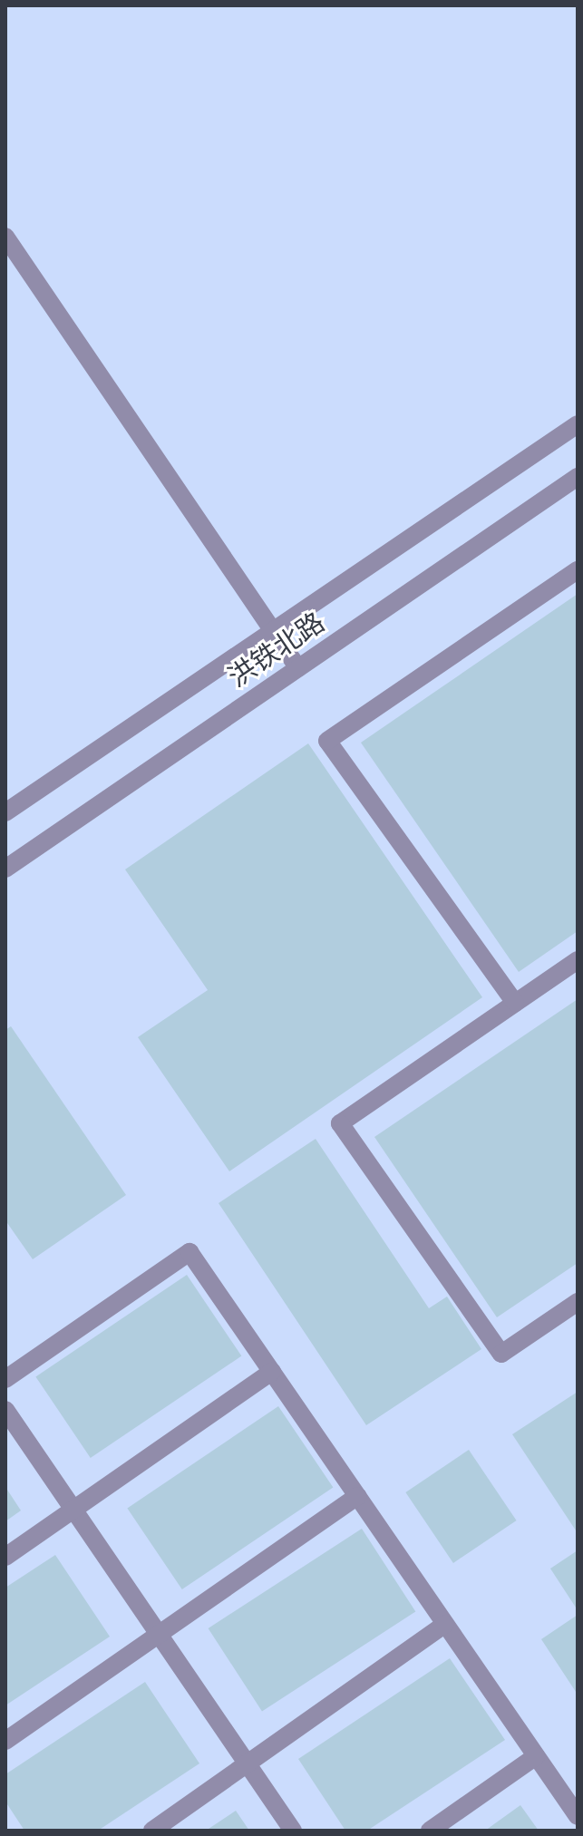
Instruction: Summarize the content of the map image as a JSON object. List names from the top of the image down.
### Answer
{
  "streets": {
    "street": ["洪铁北路"]
  }
}
